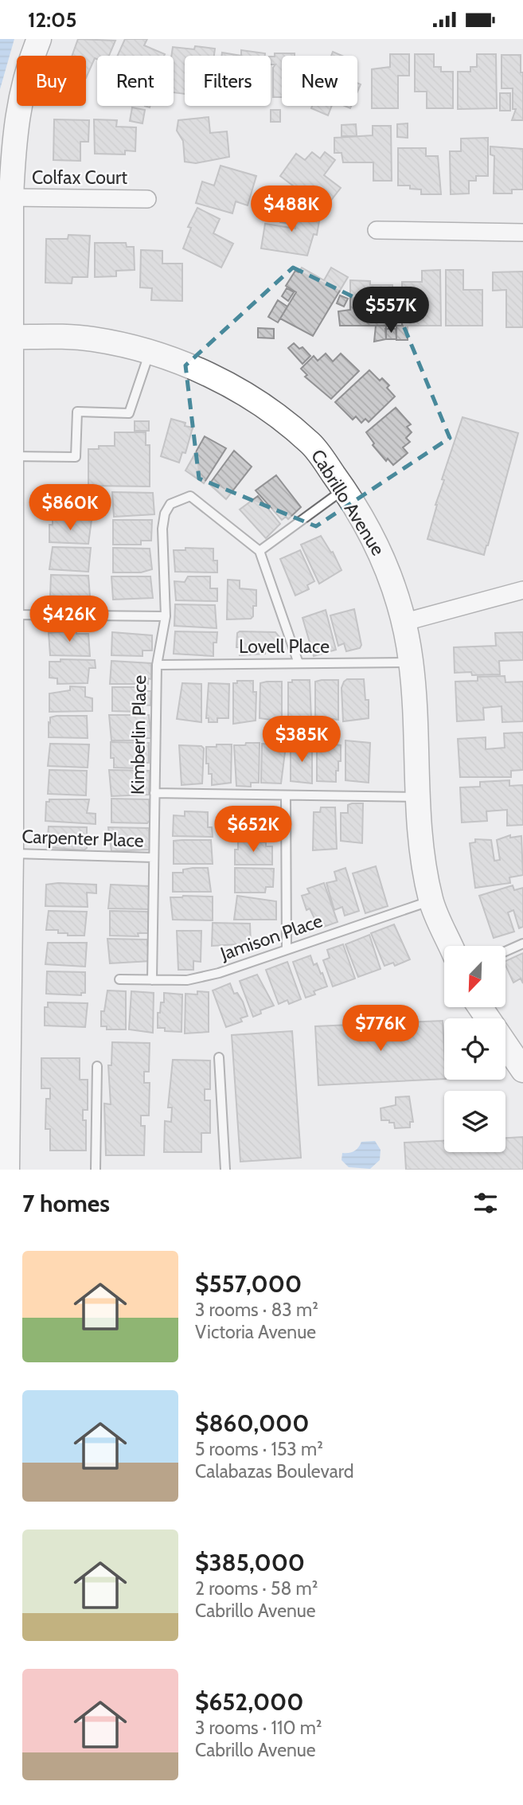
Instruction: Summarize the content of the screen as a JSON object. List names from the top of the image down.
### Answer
{
  "streets": {
    "street": ["Colfax Court", "Cabrillo Avenue"],
    "lane": [
      "Lovell Place",
      "Kimberlin Place",
      "Carpenter Place",
      "Jamison Place"
    ]
  },
  "crossings": [
    ["Cabrillo Avenue", "Lovell Place"],
    ["Cabrillo Avenue", "Jamison Place"],
    ["Lovell Place", "Kimberlin Place"],
    ["Kimberlin Place", "Carpenter Place"],
    ["Kimberlin Place", "Jamison Place"]
  ],
  "north": "bottom left",
  "page": {
    "status": "12:05",
    "chip": [
      "Buy",
      "Rent",
      "Filters",
      "New"
    ],
    "price": [
      "$488K",
      "$557K",
      "$860K",
      "$426K",
      "$385K",
      "$652K",
      "$776K"
    ],
    "heading": "7 homes",
    "list": [
      {
        "name": "$557,000",
        "note": "3 rooms · 83 m² · Victoria Avenue"
      },
      {
        "name": "$860,000",
        "note": "5 rooms · 153 m² · Calabazas Boulevard"
      },
      {
        "name": "$385,000",
        "note": "2 rooms · 58 m² · Cabrillo Avenue"
      },
      {
        "name": "$652,000",
        "note": "3 rooms · 110 m² · Cabrillo Avenue"
      }
    ]
  }
}
